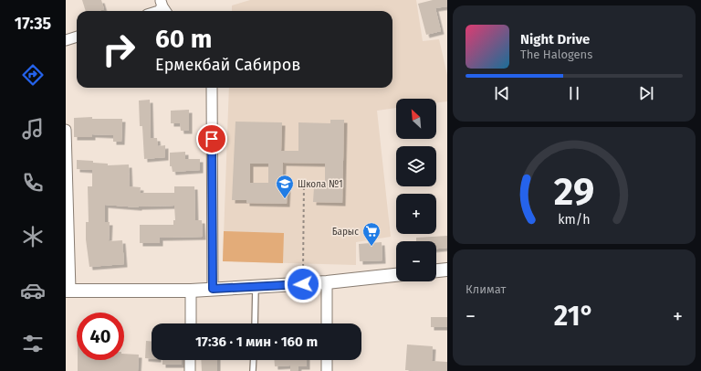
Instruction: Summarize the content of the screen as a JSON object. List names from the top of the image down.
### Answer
{
  "places": {
    "school or university": ["Школа №1"],
    "supermarket": ["Барыс"]
  },
  "north": "top left",
  "page": {
    "tabs": "17:35",
    "turn": ["60 m", "Ермекбай Сабиров"],
    "song": ["Night Drive", "The Halogens"],
    "map_buttons": ["+", "−"],
    "tile": "Климат",
    "heat": ["−", "21°", "+"],
    "limit": "40",
    "trip": "17:36 · 1 мин · 160 m",
    "gauge": ["29", "km/h"]
  }
}
